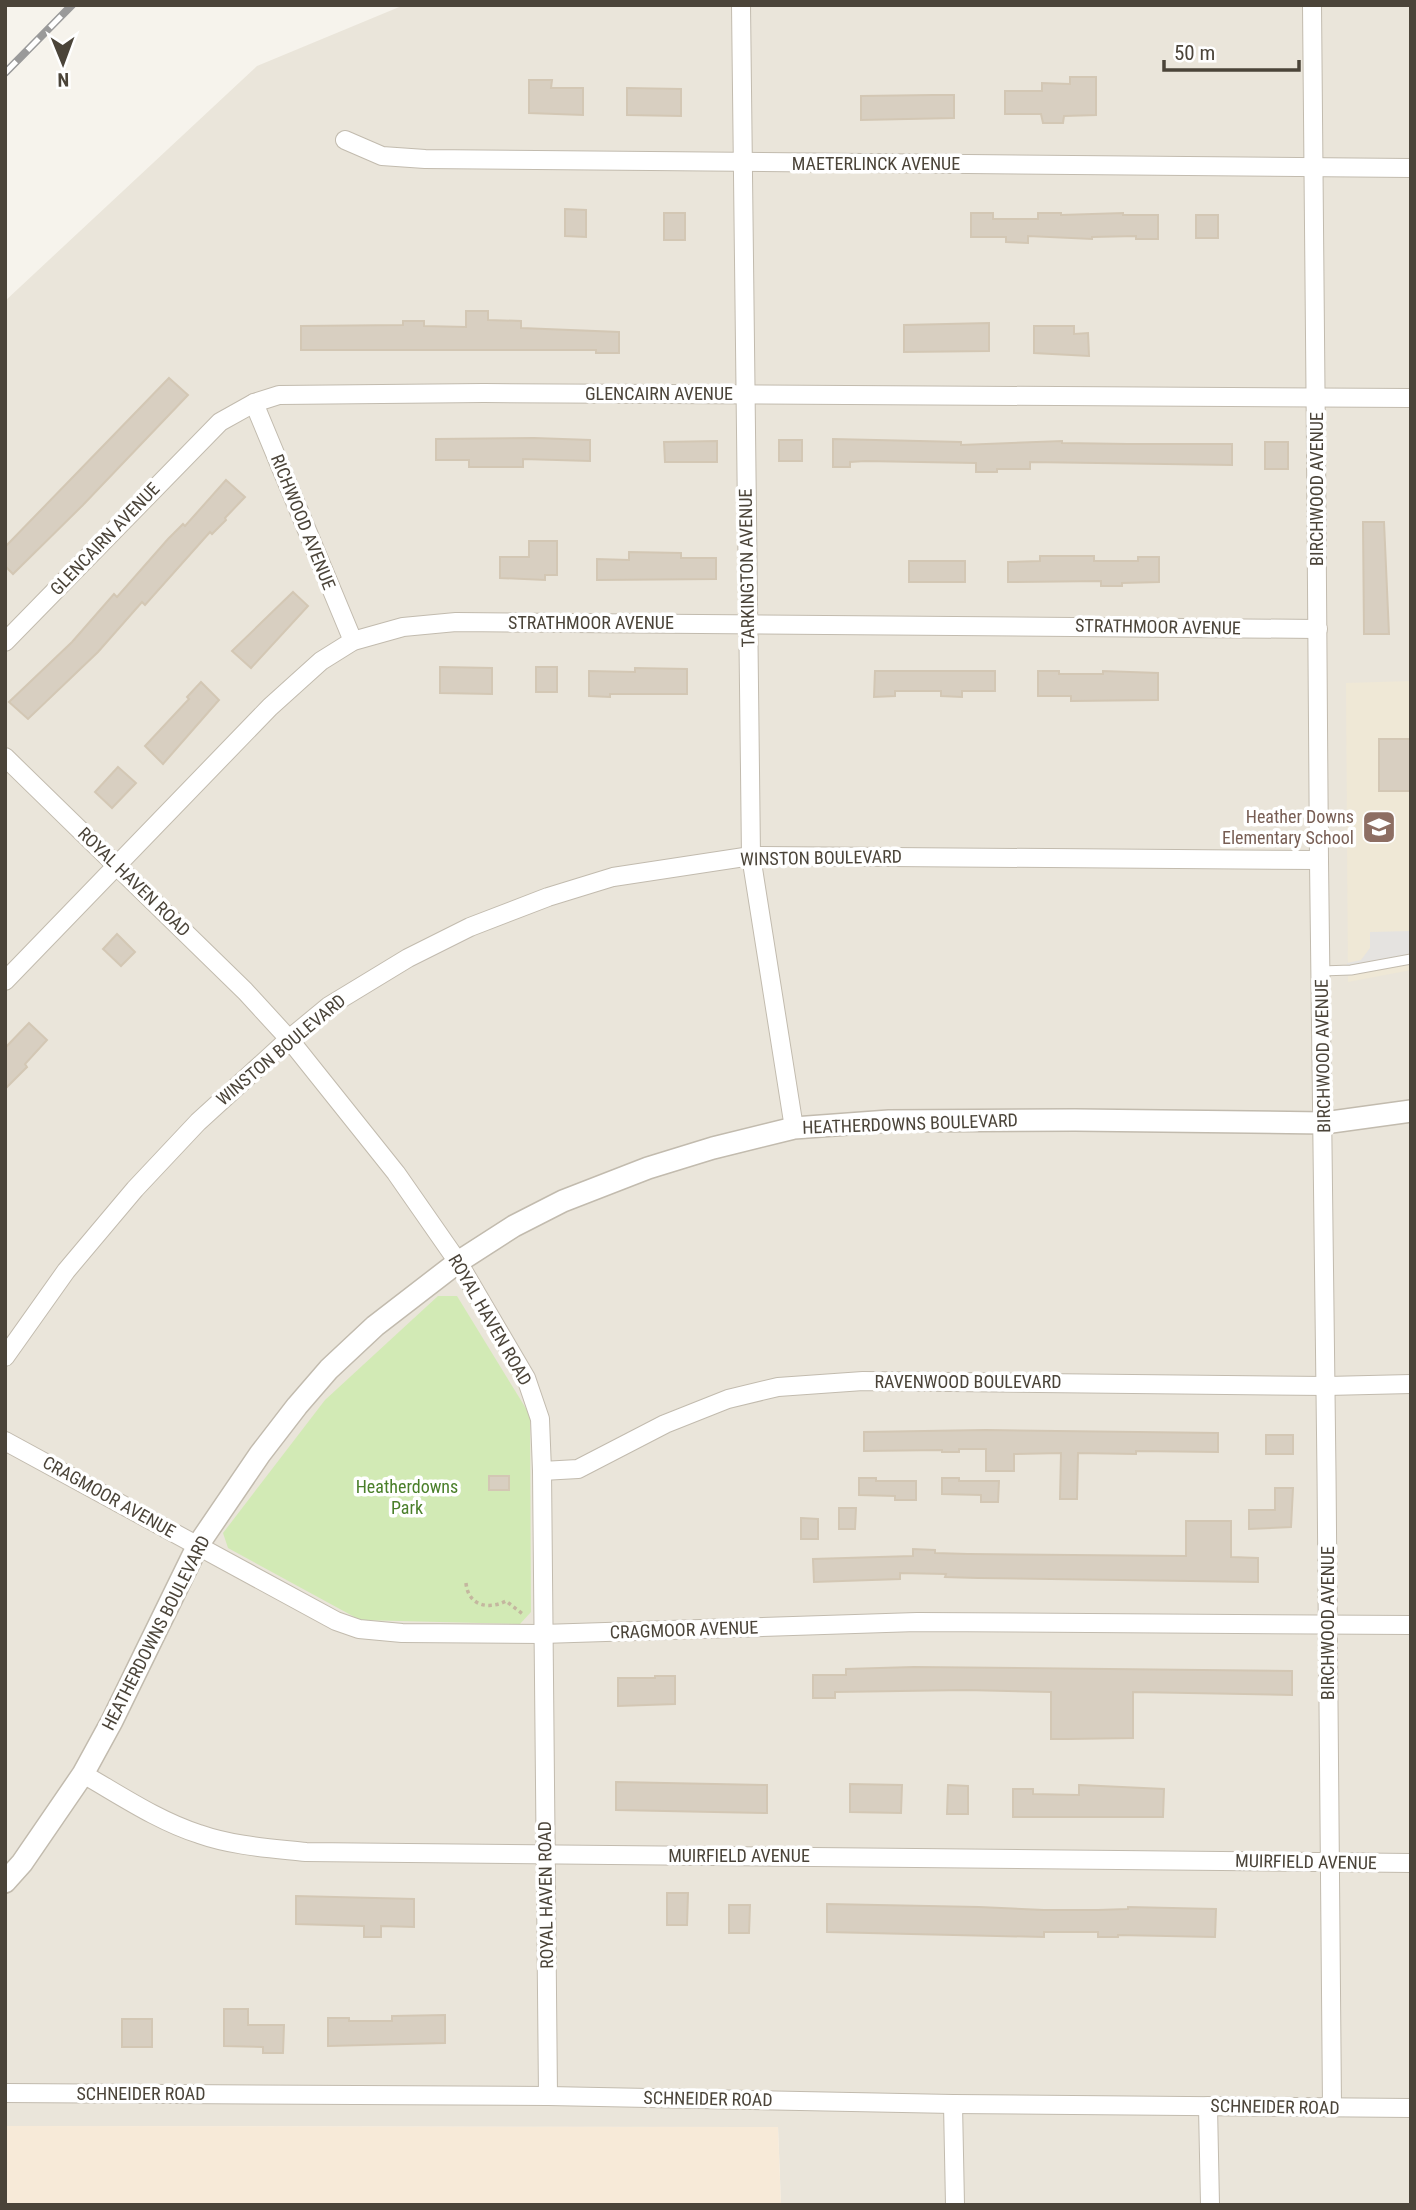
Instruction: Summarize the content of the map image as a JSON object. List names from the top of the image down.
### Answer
{
  "streets": {
    "street": [
      "MAETERLINCK AVENUE",
      "GLENCAIRN AVENUE",
      "BIRCHWOOD AVENUE",
      "RICHWOOD AVENUE",
      "TARKINGTON AVENUE",
      "STRATHMOOR AVENUE",
      "WINSTON BOULEVARD",
      "ROYAL HAVEN ROAD",
      "HEATHERDOWNS BOULEVARD",
      "RAVENWOOD BOULEVARD",
      "CRAGMOOR AVENUE",
      "MUIRFIELD AVENUE",
      "SCHNEIDER ROAD"
    ]
  },
  "crossings": [
    ["MAETERLINCK AVENUE", "BIRCHWOOD AVENUE"],
    ["MAETERLINCK AVENUE", "TARKINGTON AVENUE"],
    ["GLENCAIRN AVENUE", "BIRCHWOOD AVENUE"],
    ["GLENCAIRN AVENUE", "RICHWOOD AVENUE"],
    ["GLENCAIRN AVENUE", "TARKINGTON AVENUE"],
    ["BIRCHWOOD AVENUE", "STRATHMOOR AVENUE"],
    ["BIRCHWOOD AVENUE", "WINSTON BOULEVARD"],
    ["BIRCHWOOD AVENUE", "HEATHERDOWNS BOULEVARD"],
    ["BIRCHWOOD AVENUE", "RAVENWOOD BOULEVARD"],
    ["BIRCHWOOD AVENUE", "CRAGMOOR AVENUE"],
    ["BIRCHWOOD AVENUE", "MUIRFIELD AVENUE"],
    ["BIRCHWOOD AVENUE", "SCHNEIDER ROAD"],
    ["RICHWOOD AVENUE", "STRATHMOOR AVENUE"],
    ["TARKINGTON AVENUE", "STRATHMOOR AVENUE"],
    ["TARKINGTON AVENUE", "WINSTON BOULEVARD"],
    ["TARKINGTON AVENUE", "HEATHERDOWNS BOULEVARD"],
    ["STRATHMOOR AVENUE", "ROYAL HAVEN ROAD"],
    ["WINSTON BOULEVARD", "ROYAL HAVEN ROAD"],
    ["ROYAL HAVEN ROAD", "HEATHERDOWNS BOULEVARD"],
    ["ROYAL HAVEN ROAD", "RAVENWOOD BOULEVARD"],
    ["ROYAL HAVEN ROAD", "CRAGMOOR AVENUE"],
    ["ROYAL HAVEN ROAD", "MUIRFIELD AVENUE"],
    ["ROYAL HAVEN ROAD", "SCHNEIDER ROAD"],
    ["HEATHERDOWNS BOULEVARD", "CRAGMOOR AVENUE"],
    ["HEATHERDOWNS BOULEVARD", "MUIRFIELD AVENUE"]
  ],
  "parks": ["Heatherdowns Park"],
  "places": {
    "school or university": ["Heather Downs Elementary School"]
  },
  "scale_bar": "50 m",
  "north": "bottom"
}
